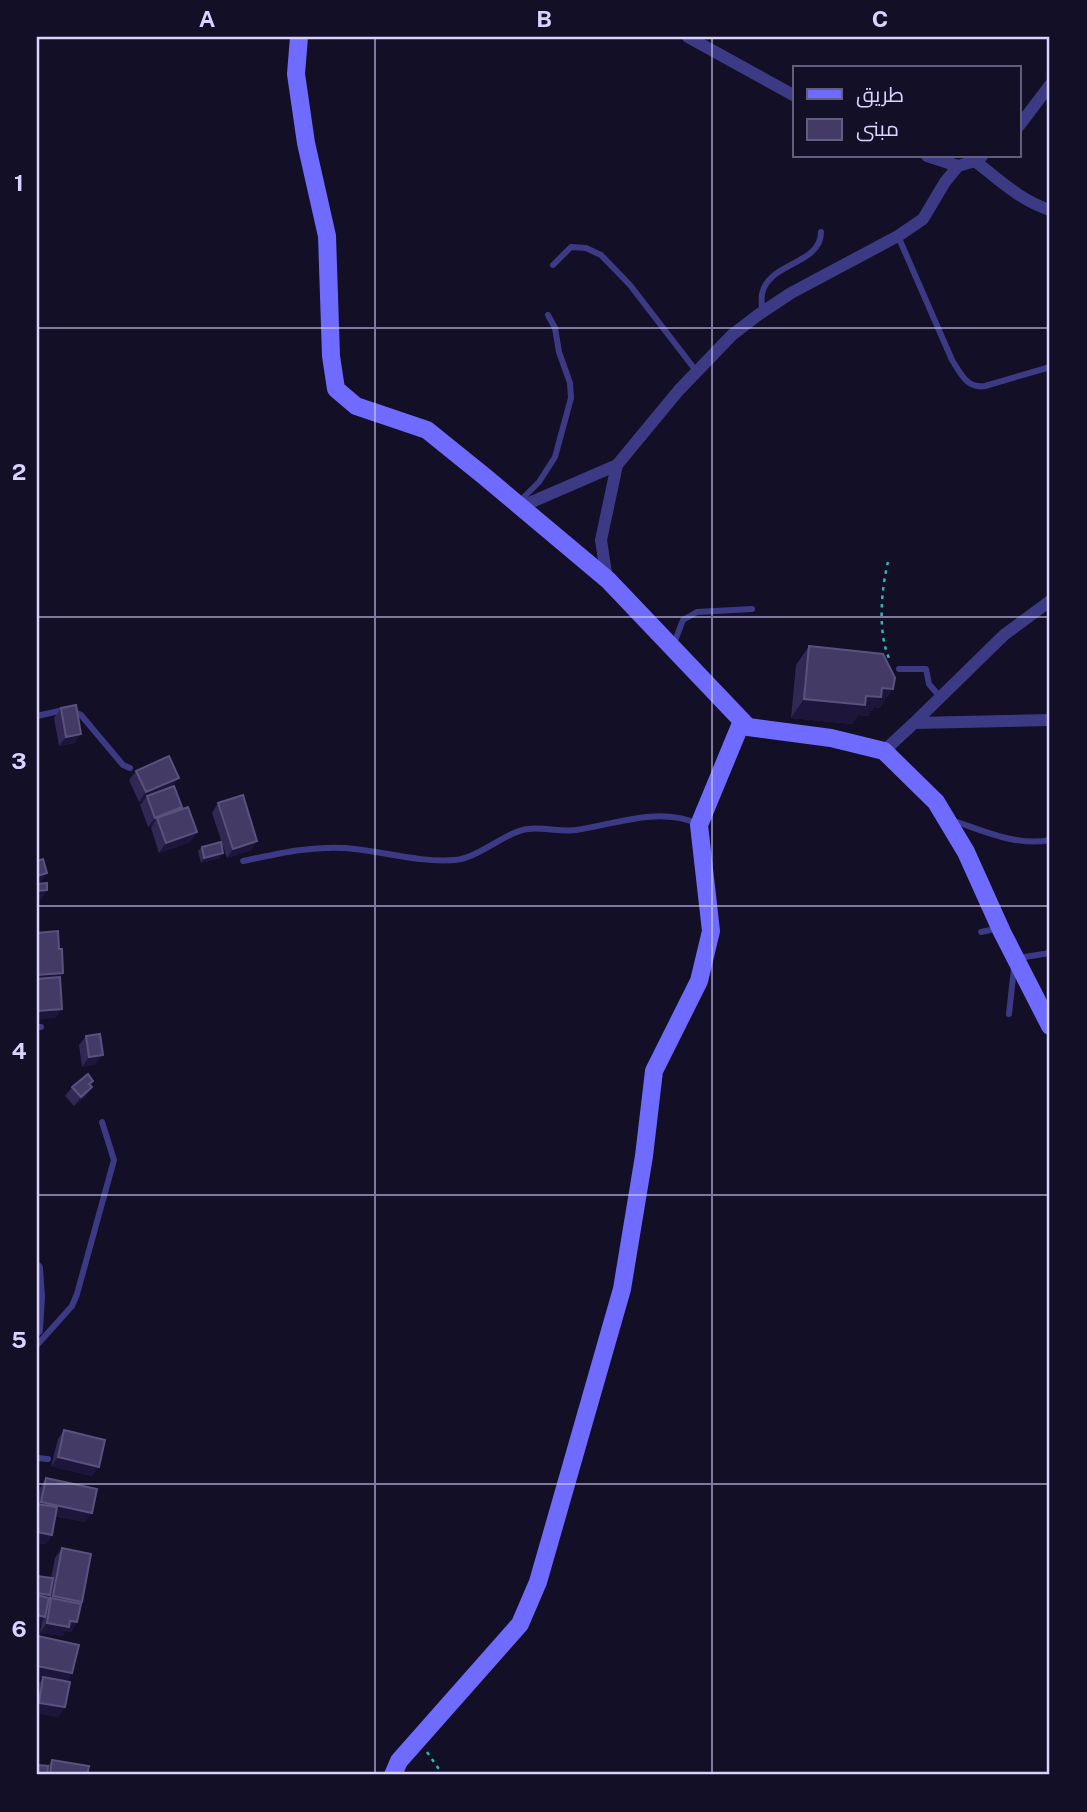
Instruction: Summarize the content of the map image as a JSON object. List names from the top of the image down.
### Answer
{
  "legend": ["طريق", "مبنى"],
  "grid": {
    "columns": ["A", "B", "C"],
    "rows": [
      "1",
      "2",
      "3",
      "4",
      "5",
      "6"
    ]
  }
}
